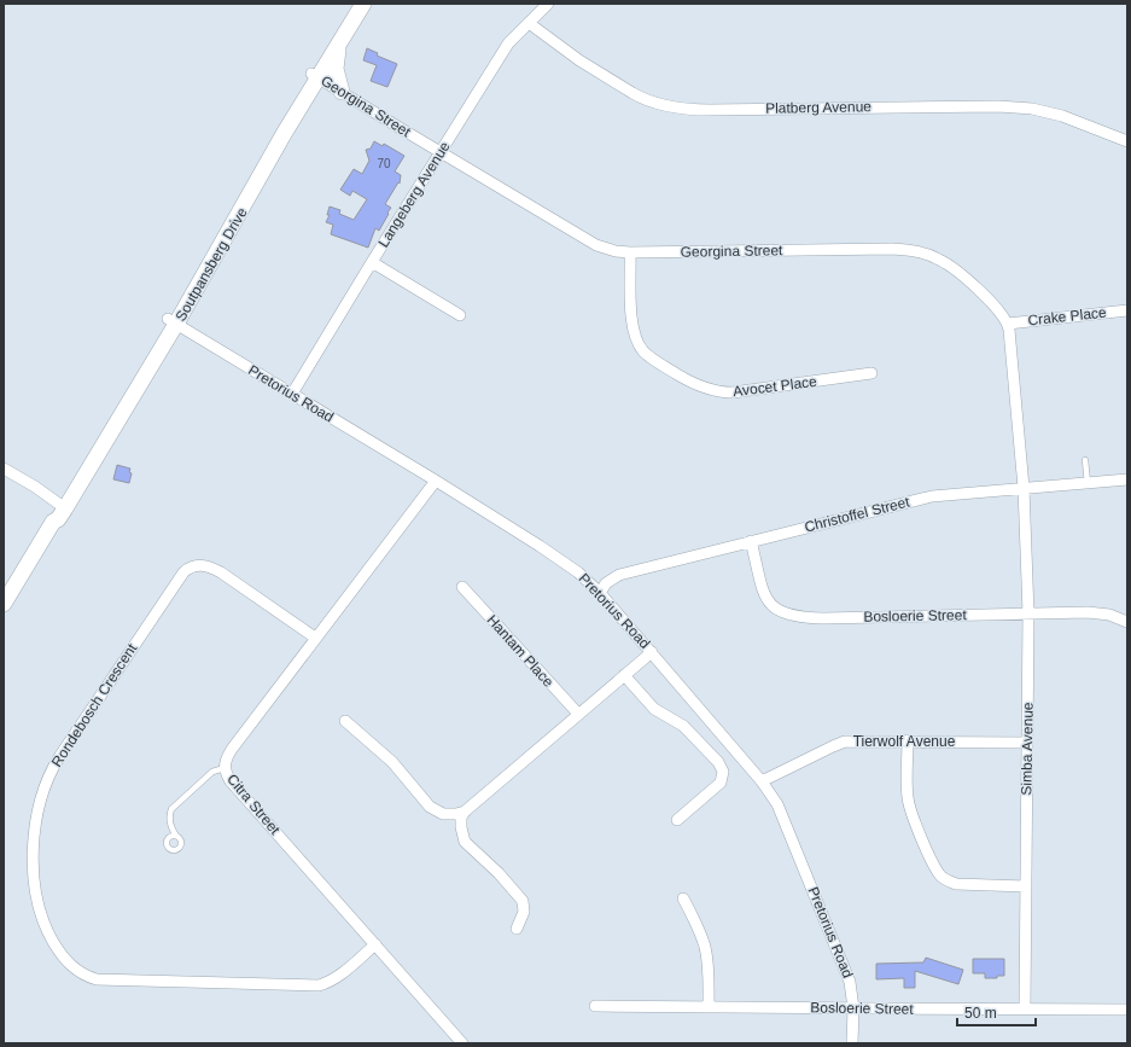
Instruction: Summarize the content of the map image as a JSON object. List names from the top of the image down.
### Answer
{
  "streets": {
    "street": [
      "Georgina Street",
      "Platberg Avenue",
      "Langeberg Avenue",
      "Soutpansberg Drive",
      "Crake Place",
      "Avocet Place",
      "Pretorius Road",
      "Christoffel Street",
      "Bosloerie Street",
      "Hantam Place",
      "Rondebosch Crescent",
      "Tierwolf Avenue",
      "Simba Avenue",
      "Citra Street"
    ]
  },
  "crossings": [
    ["Georgina Street", "Langeberg Avenue"],
    ["Georgina Street", "Soutpansberg Drive"],
    ["Georgina Street", "Crake Place"],
    ["Georgina Street", "Avocet Place"],
    ["Platberg Avenue", "Langeberg Avenue"],
    ["Langeberg Avenue", "Pretorius Road"],
    ["Soutpansberg Drive", "Pretorius Road"],
    ["Pretorius Road", "Christoffel Street"],
    ["Pretorius Road", "Bosloerie Street"],
    ["Pretorius Road", "Tierwolf Avenue"],
    ["Pretorius Road", "Citra Street"],
    ["Christoffel Street", "Bosloerie Street"],
    ["Christoffel Street", "Simba Avenue"],
    ["Bosloerie Street", "Simba Avenue"],
    ["Rondebosch Crescent", "Citra Street"],
    ["Tierwolf Avenue", "Simba Avenue"]
  ],
  "house_numbers": ["70"],
  "scale_bar": "50 m"
}
